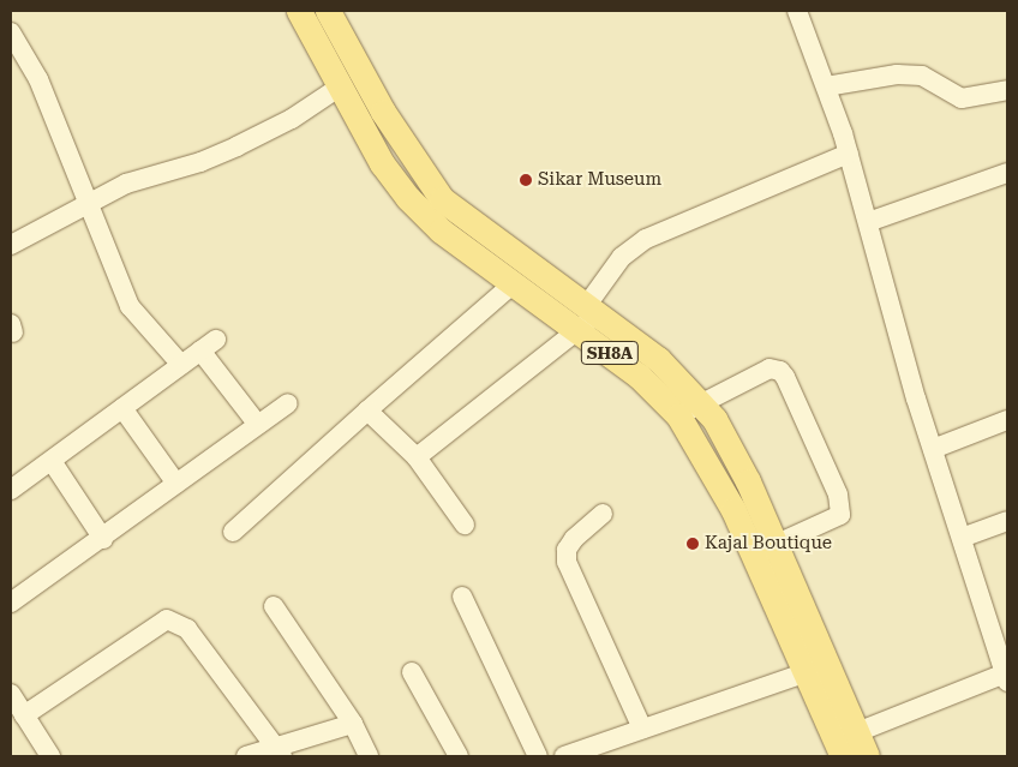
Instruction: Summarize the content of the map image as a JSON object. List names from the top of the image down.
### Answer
{
  "streets": {
    "main road": ["SH8A"]
  },
  "places": ["Sikar Museum", "Kajal Boutique"]
}
